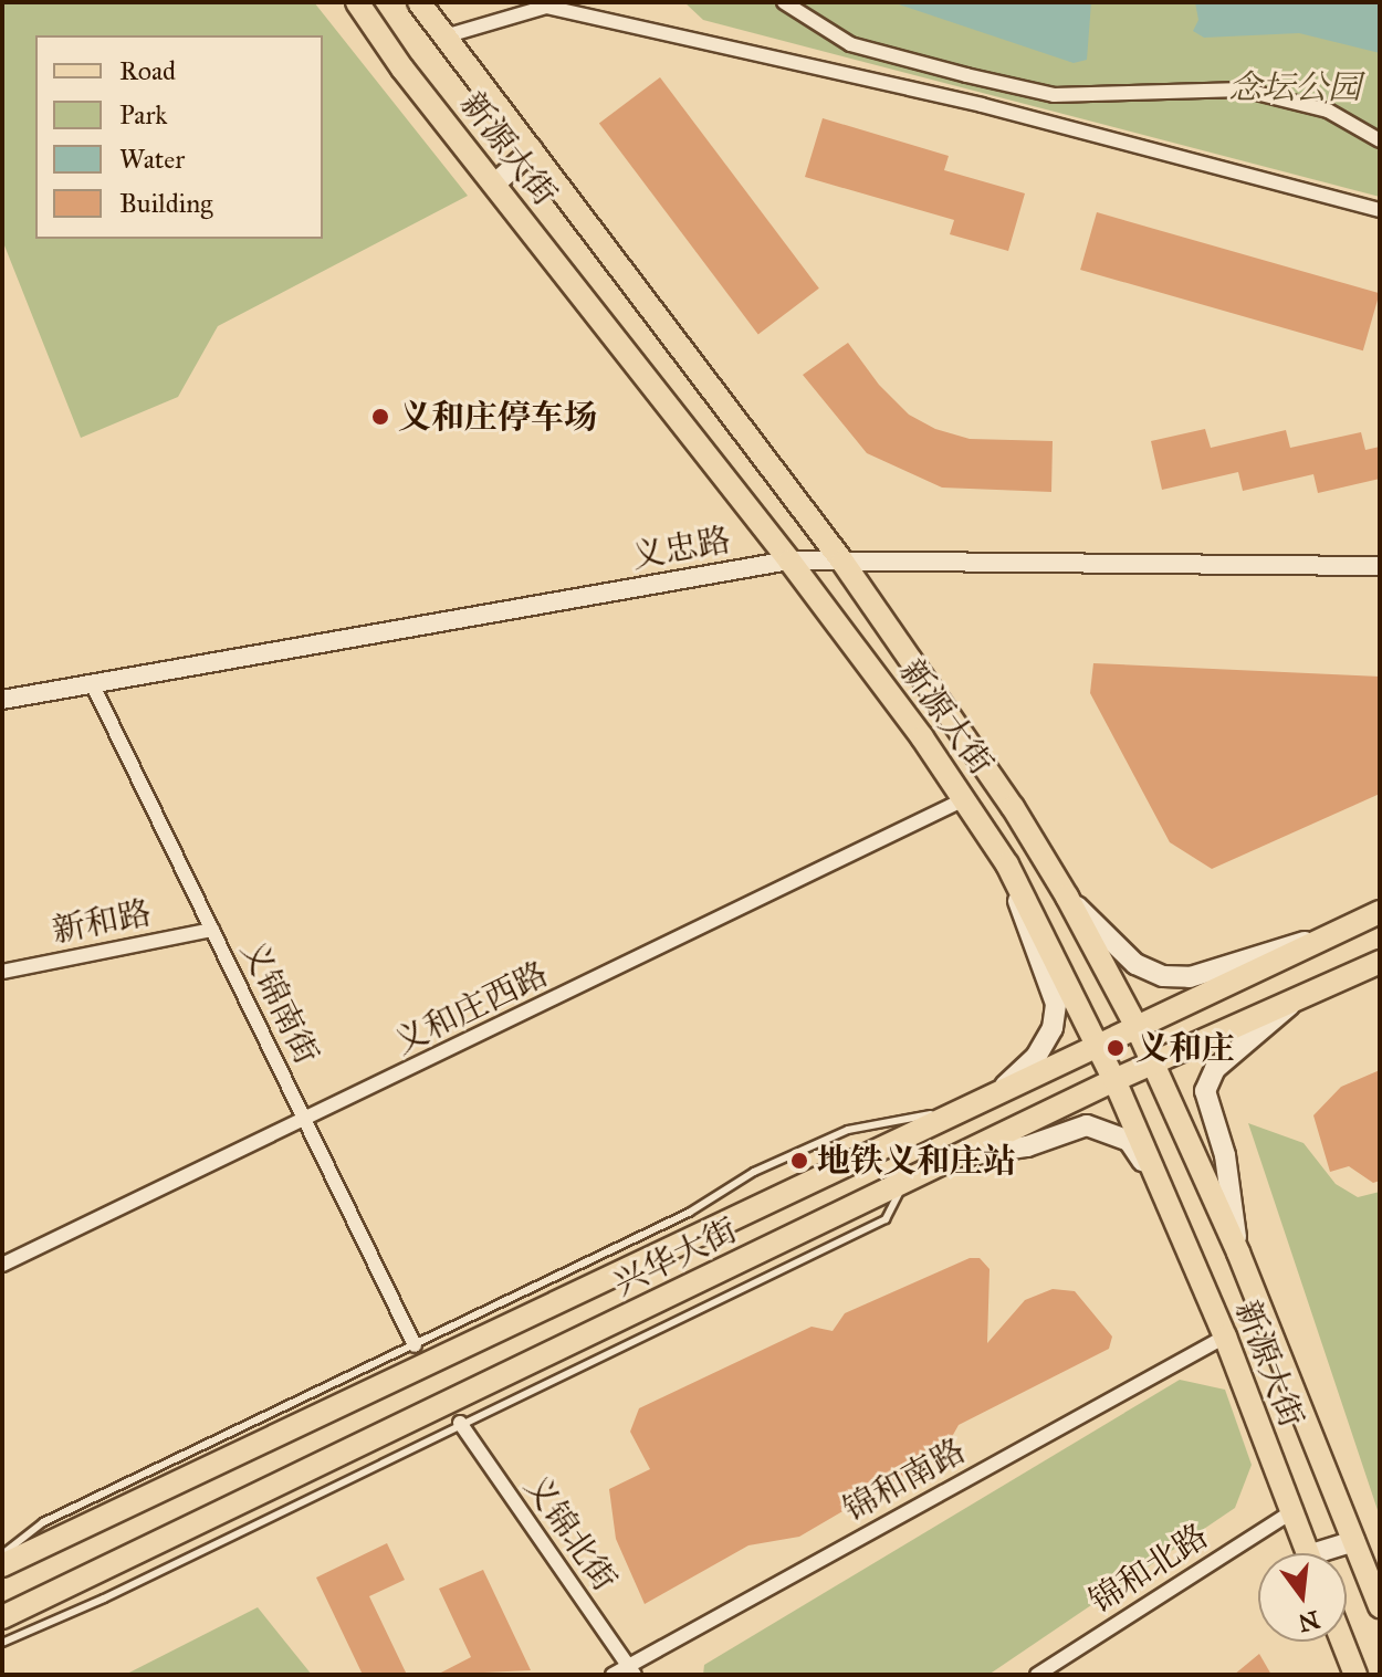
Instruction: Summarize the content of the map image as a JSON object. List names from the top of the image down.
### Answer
{
  "streets": {
    "main road": ["新源大街", "兴华大街"],
    "street": [
      "义忠路",
      "新和路",
      "义锦南街",
      "义和庄西路",
      "锦和南路",
      "义锦北街",
      "锦和北路"
    ]
  },
  "crossings": [
    ["新源大街", "义忠路"],
    ["新源大街", "义和庄西路"],
    ["新源大街", "兴华大街"],
    ["新源大街", "锦和南路"],
    ["新源大街", "锦和北路"],
    ["义忠路", "义锦南街"],
    ["新和路", "义锦南街"],
    ["义锦南街", "义和庄西路"],
    ["锦和南路", "义锦北街"]
  ],
  "parks": ["念坛公园"],
  "places": ["义和庄停车场", "义和庄", "地铁义和庄站"],
  "legend": [
    "Road",
    "Park",
    "Water",
    "Building"
  ],
  "north": "bottom"
}
